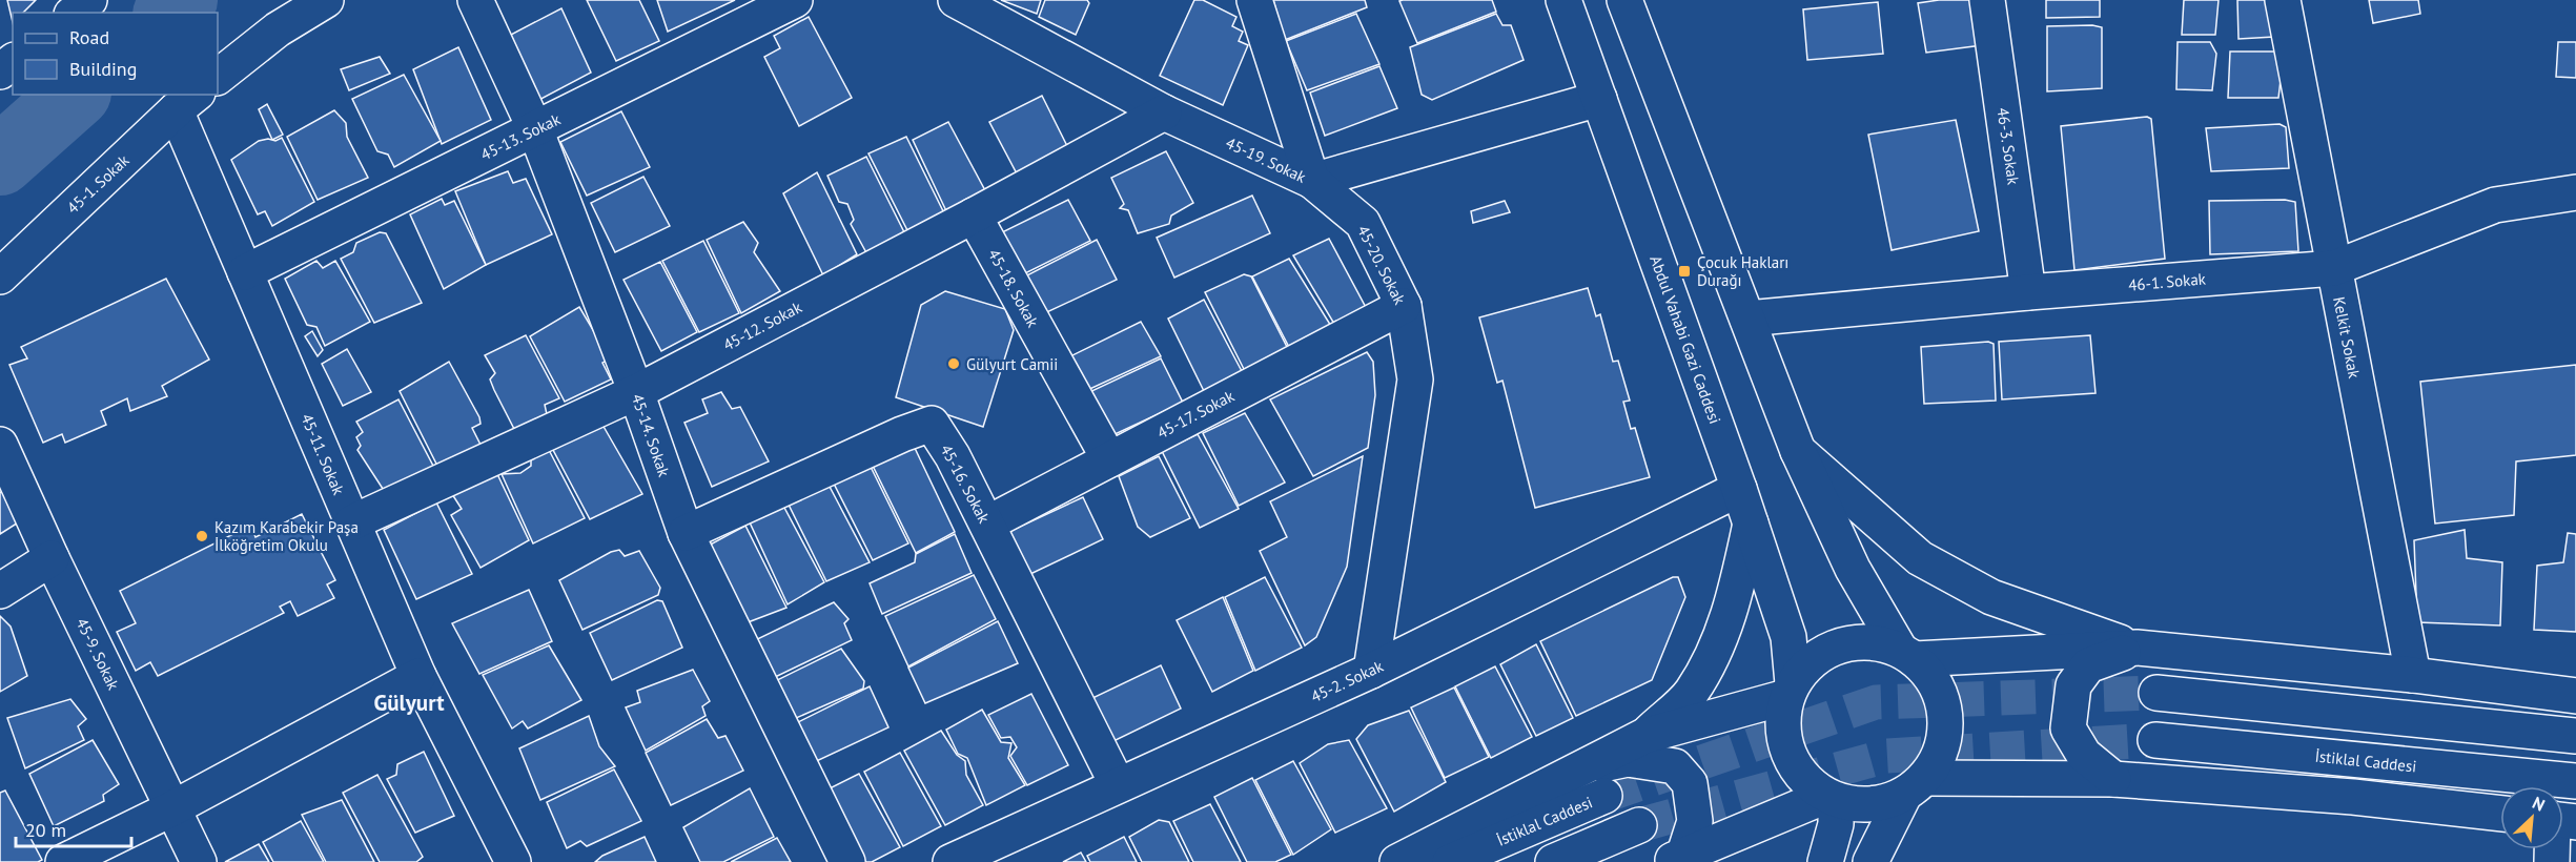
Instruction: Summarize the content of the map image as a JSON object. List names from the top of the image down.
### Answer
{
  "streets": {
    "street": [
      "45-13. Sokak",
      "46-3. Sokak",
      "45-19. Sokak",
      "45-1. Sokak",
      "45-20. Sokak",
      "46-1. Sokak",
      "45-18. Sokak",
      "45-12. Sokak",
      "Kelkit Sokak",
      "Abdul Vahabi Gazi Caddesi",
      "45-17. Sokak",
      "45-14. Sokak",
      "45-11. Sokak",
      "45-16. Sokak",
      "45-9. Sokak",
      "45-2. Sokak",
      "İstiklal Caddesi"
    ]
  },
  "crossings": [
    ["45-13. Sokak", "45-14. Sokak"],
    ["45-13. Sokak", "45-11. Sokak"],
    ["46-3. Sokak", "46-1. Sokak"],
    ["45-19. Sokak", "45-20. Sokak"],
    ["45-19. Sokak", "45-12. Sokak"],
    ["45-19. Sokak", "Abdul Vahabi Gazi Caddesi"],
    ["45-1. Sokak", "45-11. Sokak"],
    ["45-20. Sokak", "45-17. Sokak"],
    ["45-20. Sokak", "45-2. Sokak"],
    ["46-1. Sokak", "Kelkit Sokak"],
    ["45-18. Sokak", "45-12. Sokak"],
    ["45-18. Sokak", "45-17. Sokak"],
    ["45-12. Sokak", "45-14. Sokak"],
    ["45-12. Sokak", "45-11. Sokak"],
    ["Abdul Vahabi Gazi Caddesi", "45-2. Sokak"],
    ["45-17. Sokak", "45-16. Sokak"],
    ["45-14. Sokak", "45-16. Sokak"],
    ["45-16. Sokak", "45-2. Sokak"]
  ],
  "districts": ["Gülyurt"],
  "places": {
    "transit": ["Çocuk Hakları Durağı"],
    "other": ["Gülyurt Camii", "Kazım Karabekir Paşa İlköğretim Okulu"]
  },
  "legend": ["Road", "Building"],
  "scale_bar": "20 m",
  "north": "top right"
}
